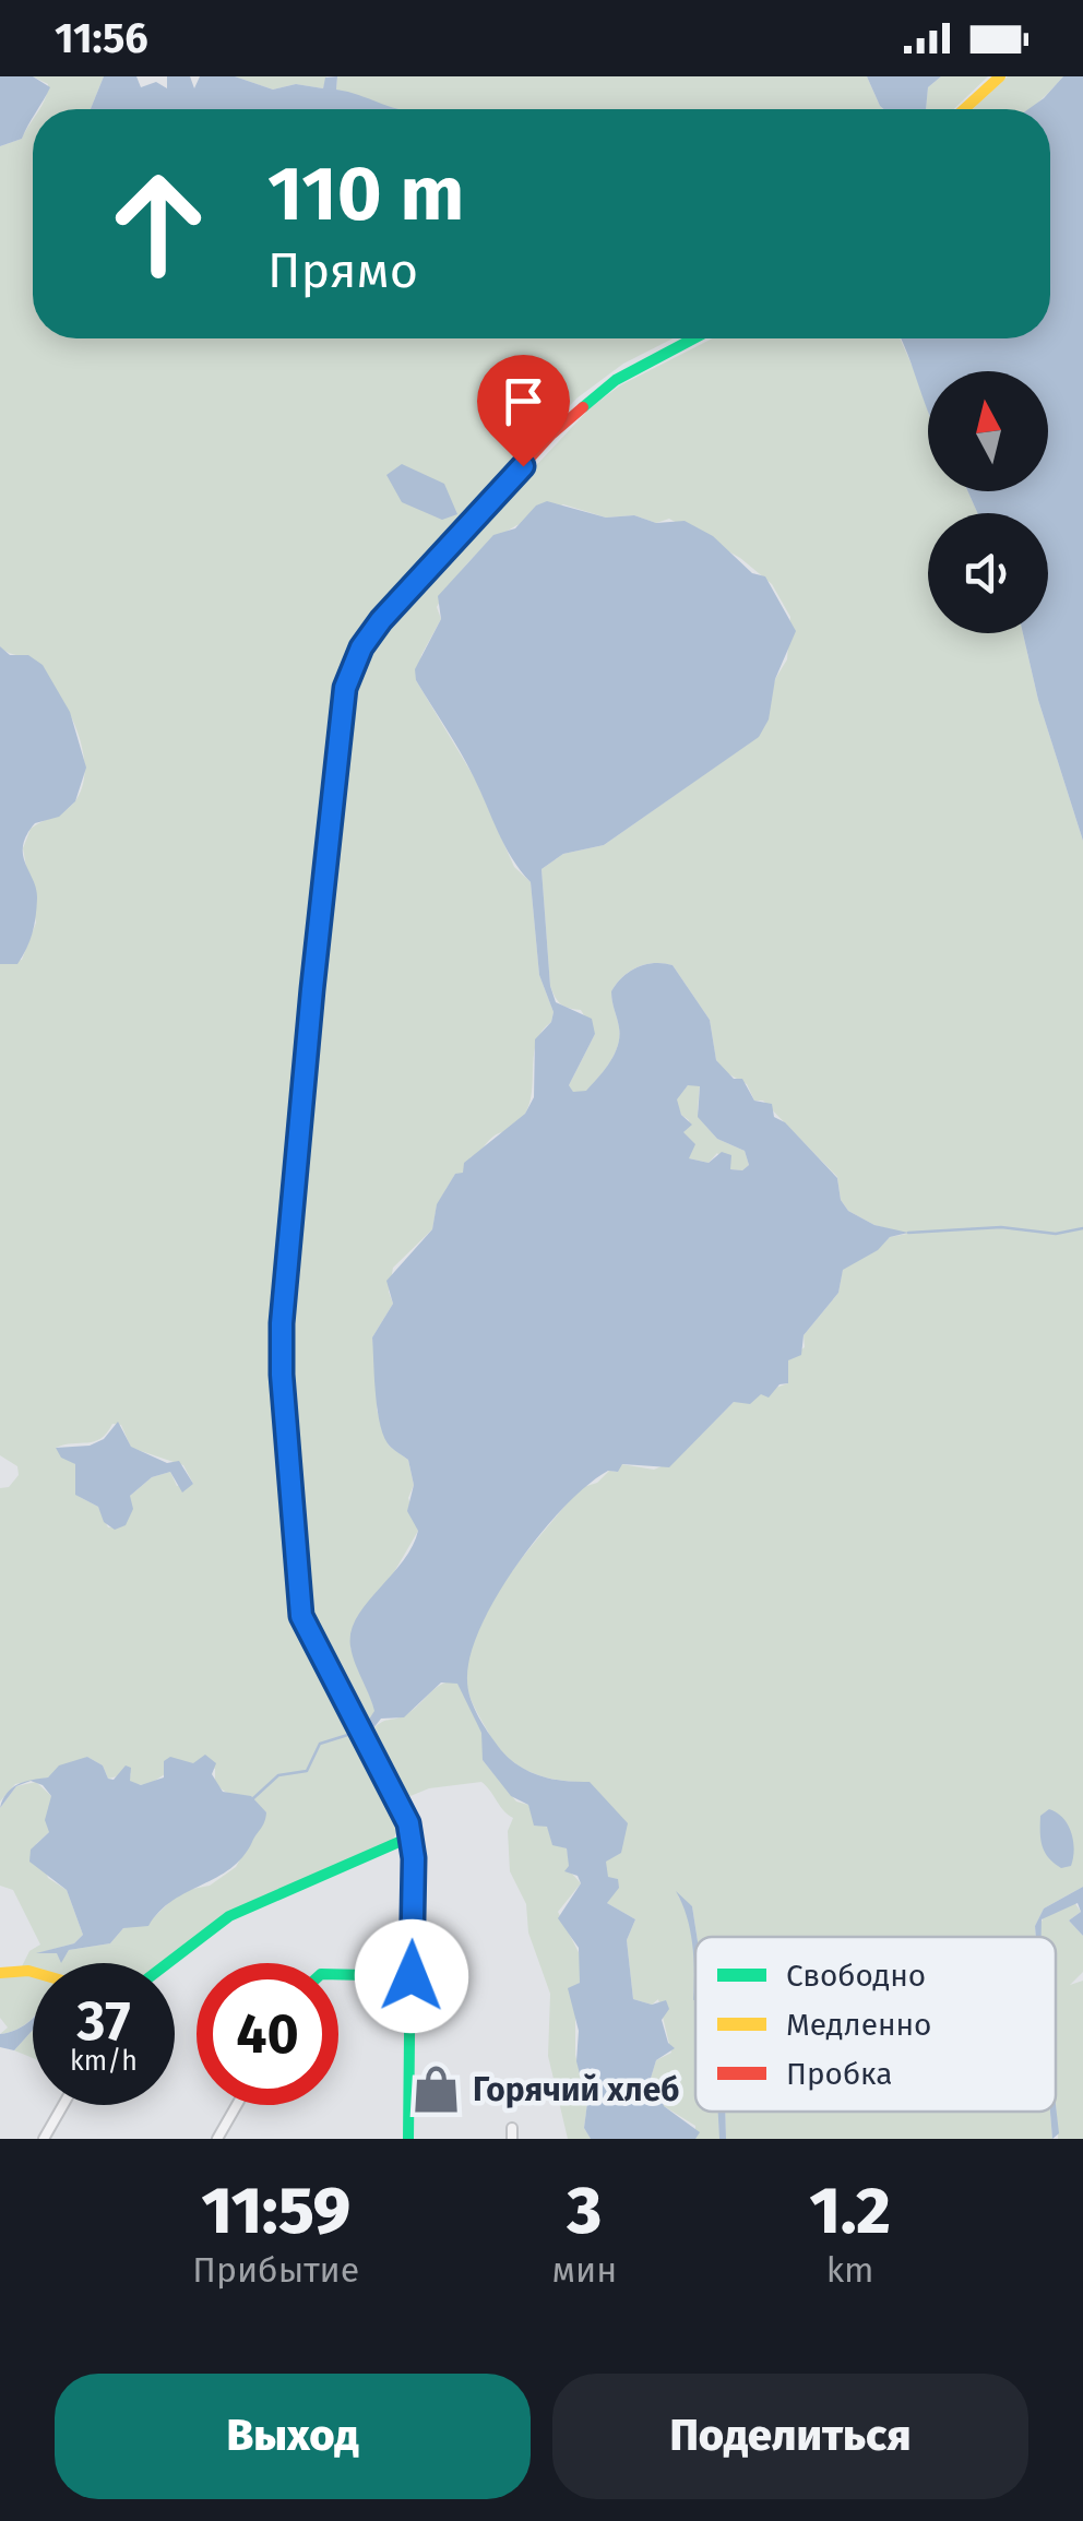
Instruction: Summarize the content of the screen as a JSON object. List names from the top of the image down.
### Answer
{
  "places": {
    "shop": ["Горячий хлеб"]
  },
  "legend": ["Свободно", "Медленно", "Пробка"],
  "north": "top",
  "page": {
    "status": "11:56",
    "turn": ["110 m", "Прямо"],
    "speed": "37 km/h",
    "limit": "40",
    "eta": [
      "11:59",
      "Прибытие",
      "3",
      "мин",
      "1.2",
      "km"
    ],
    "buttons": ["Выход", "Поделиться"]
  }
}
